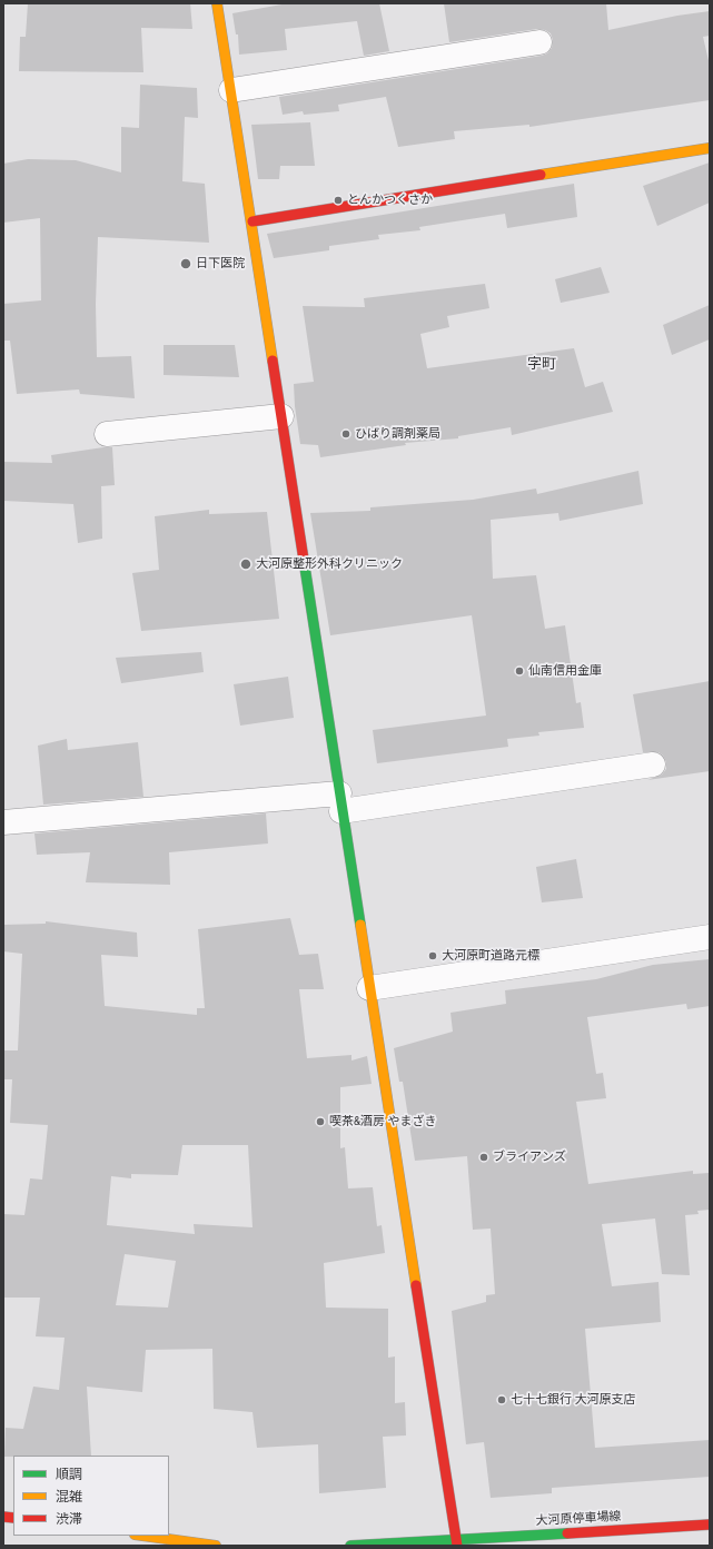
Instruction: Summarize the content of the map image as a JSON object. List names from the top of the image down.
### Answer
{
  "streets": {
    "street": ["大河原停車場線"]
  },
  "districts": ["字町"],
  "places": [
    "とんかつくさか",
    "日下医院",
    "ひばり調剤薬局",
    "大河原整形外科クリニック",
    "仙南信用金庫",
    "大河原町道路元標",
    "喫茶&酒房 やまざき",
    "ブライアンズ",
    "七十七銀行 大河原支店"
  ],
  "legend": ["順調", "混雑", "渋滞"]
}
